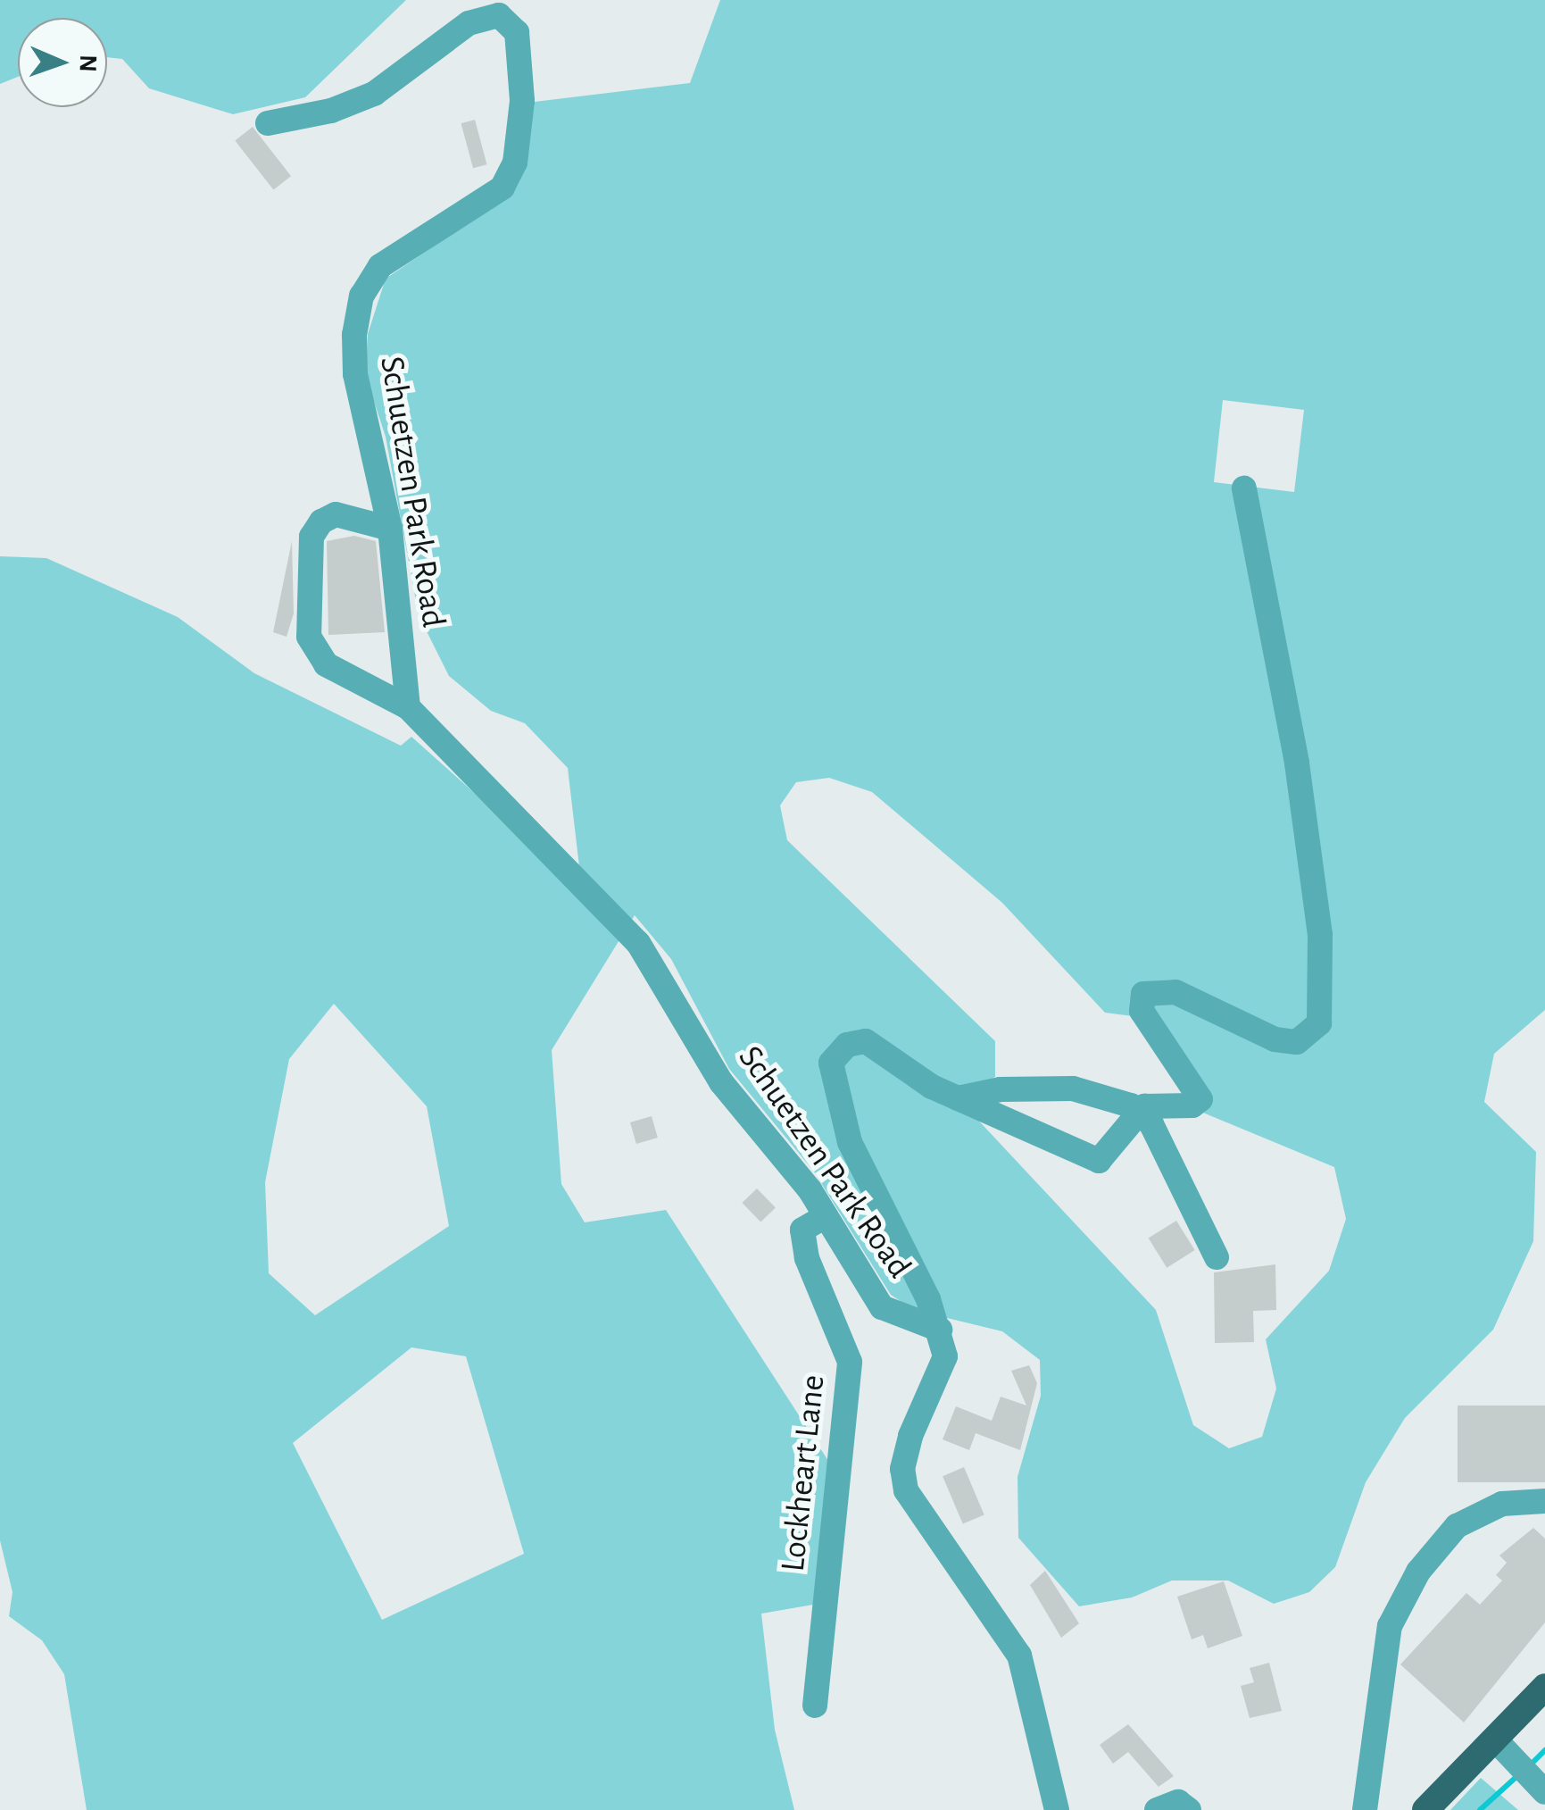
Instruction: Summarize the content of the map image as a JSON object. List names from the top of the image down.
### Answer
{
  "streets": {
    "street": ["Schuetzen Park Road", "Lockheart Lane"]
  },
  "crossings": [
    ["Schuetzen Park Road", "Lockheart Lane"]
  ],
  "north": "right"
}
